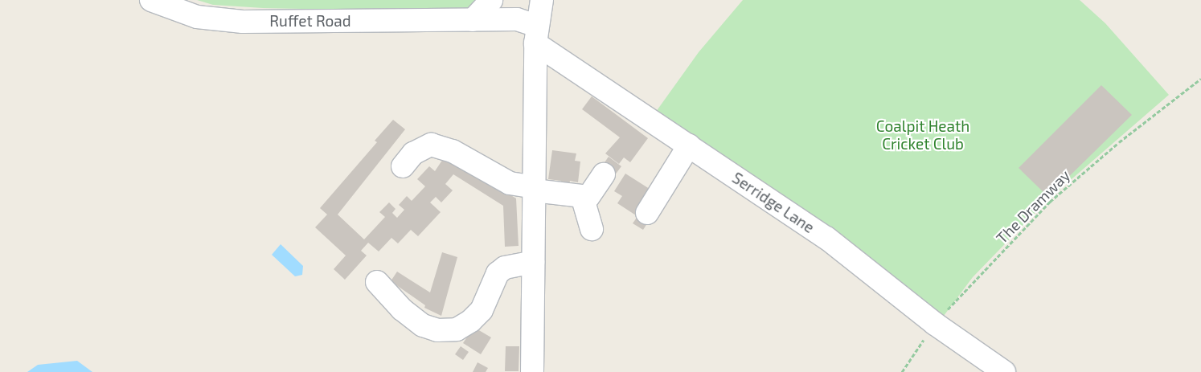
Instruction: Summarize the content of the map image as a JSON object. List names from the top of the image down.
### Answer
{
  "streets": {
    "street": ["Ruffet Road", "Serridge Lane"],
    "path": ["The Dramway"]
  },
  "crossings": [
    ["Ruffet Road", "Serridge Lane"],
    ["Serridge Lane", "The Dramway"]
  ],
  "parks": ["Coalpit Heath Cricket Club"]
}
